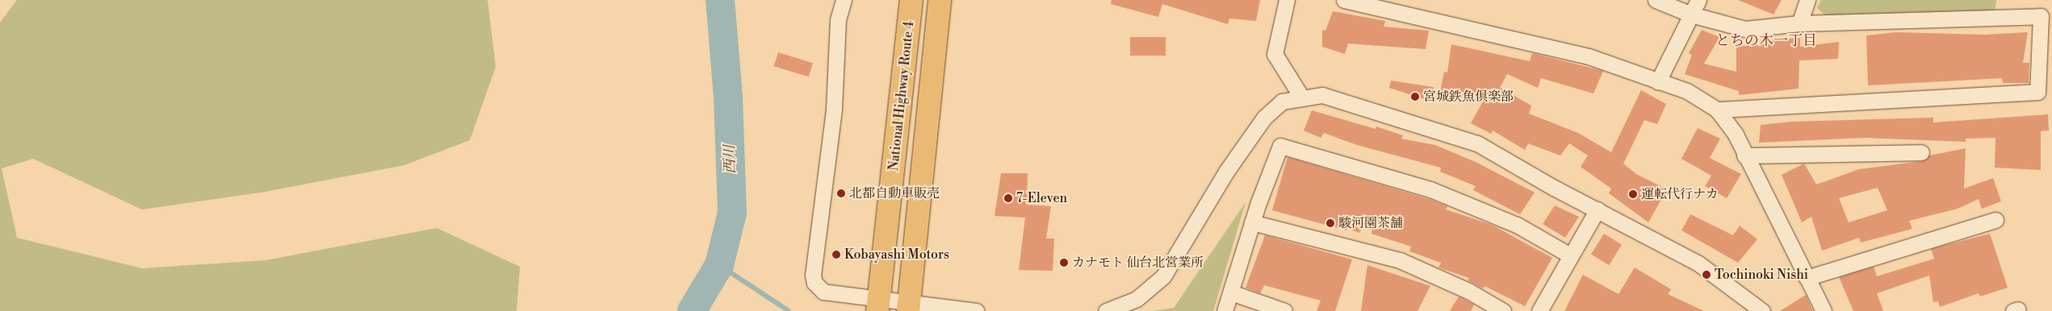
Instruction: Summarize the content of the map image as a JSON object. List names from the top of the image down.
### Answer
{
  "streets": {
    "highway": ["National Highway Route 4"]
  },
  "districts": ["とちの木一丁目"],
  "water": ["西川"],
  "places": [
    "宮城鉄魚倶楽部",
    "北都自動車販売",
    "運転代行ナカ",
    "7-Eleven",
    "駿河園茶舗",
    "Kobayashi Motors",
    "カナモト 仙台北営業所",
    "Tochinoki Nishi"
  ]
}
